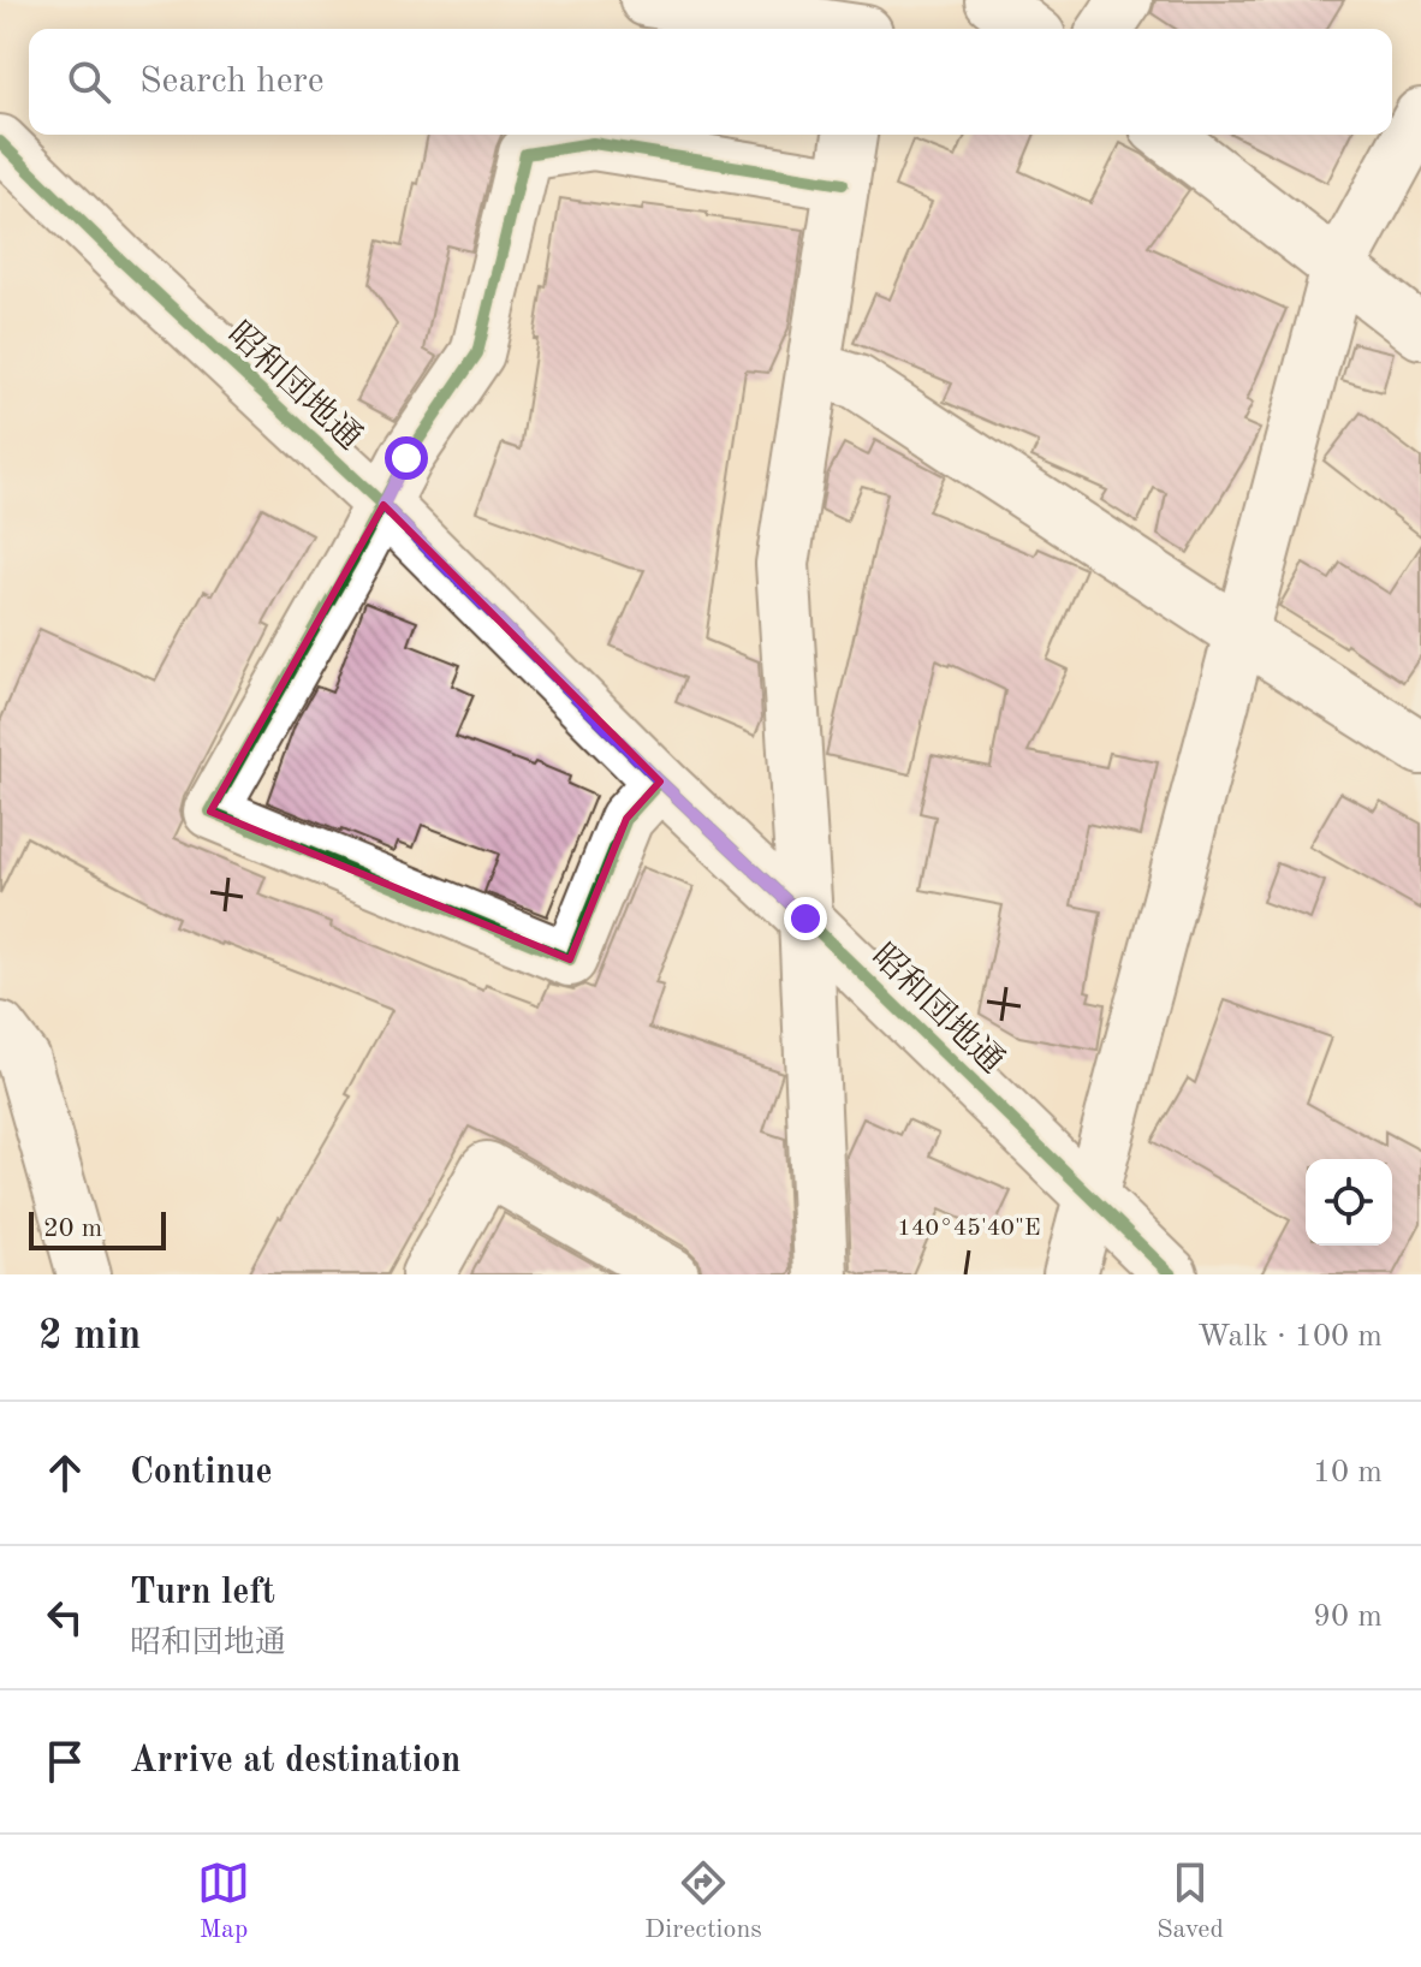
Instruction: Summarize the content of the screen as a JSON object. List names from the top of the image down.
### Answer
{
  "streets": {
    "street": ["昭和団地通"]
  },
  "scale_bar": "20 m",
  "page": {
    "search": "Search here",
    "scale": "20 m",
    "heading": ["2 min", "Walk · 100 m"],
    "list": [
      ["Continue", "10 m"],
      ["Turn left", "昭和団地通", "90 m"],
      "Arrive at destination"
    ],
    "nav": ["Map", "Directions", "Saved"]
  },
  "coordinates": ["140°45'40\"E"]
}
